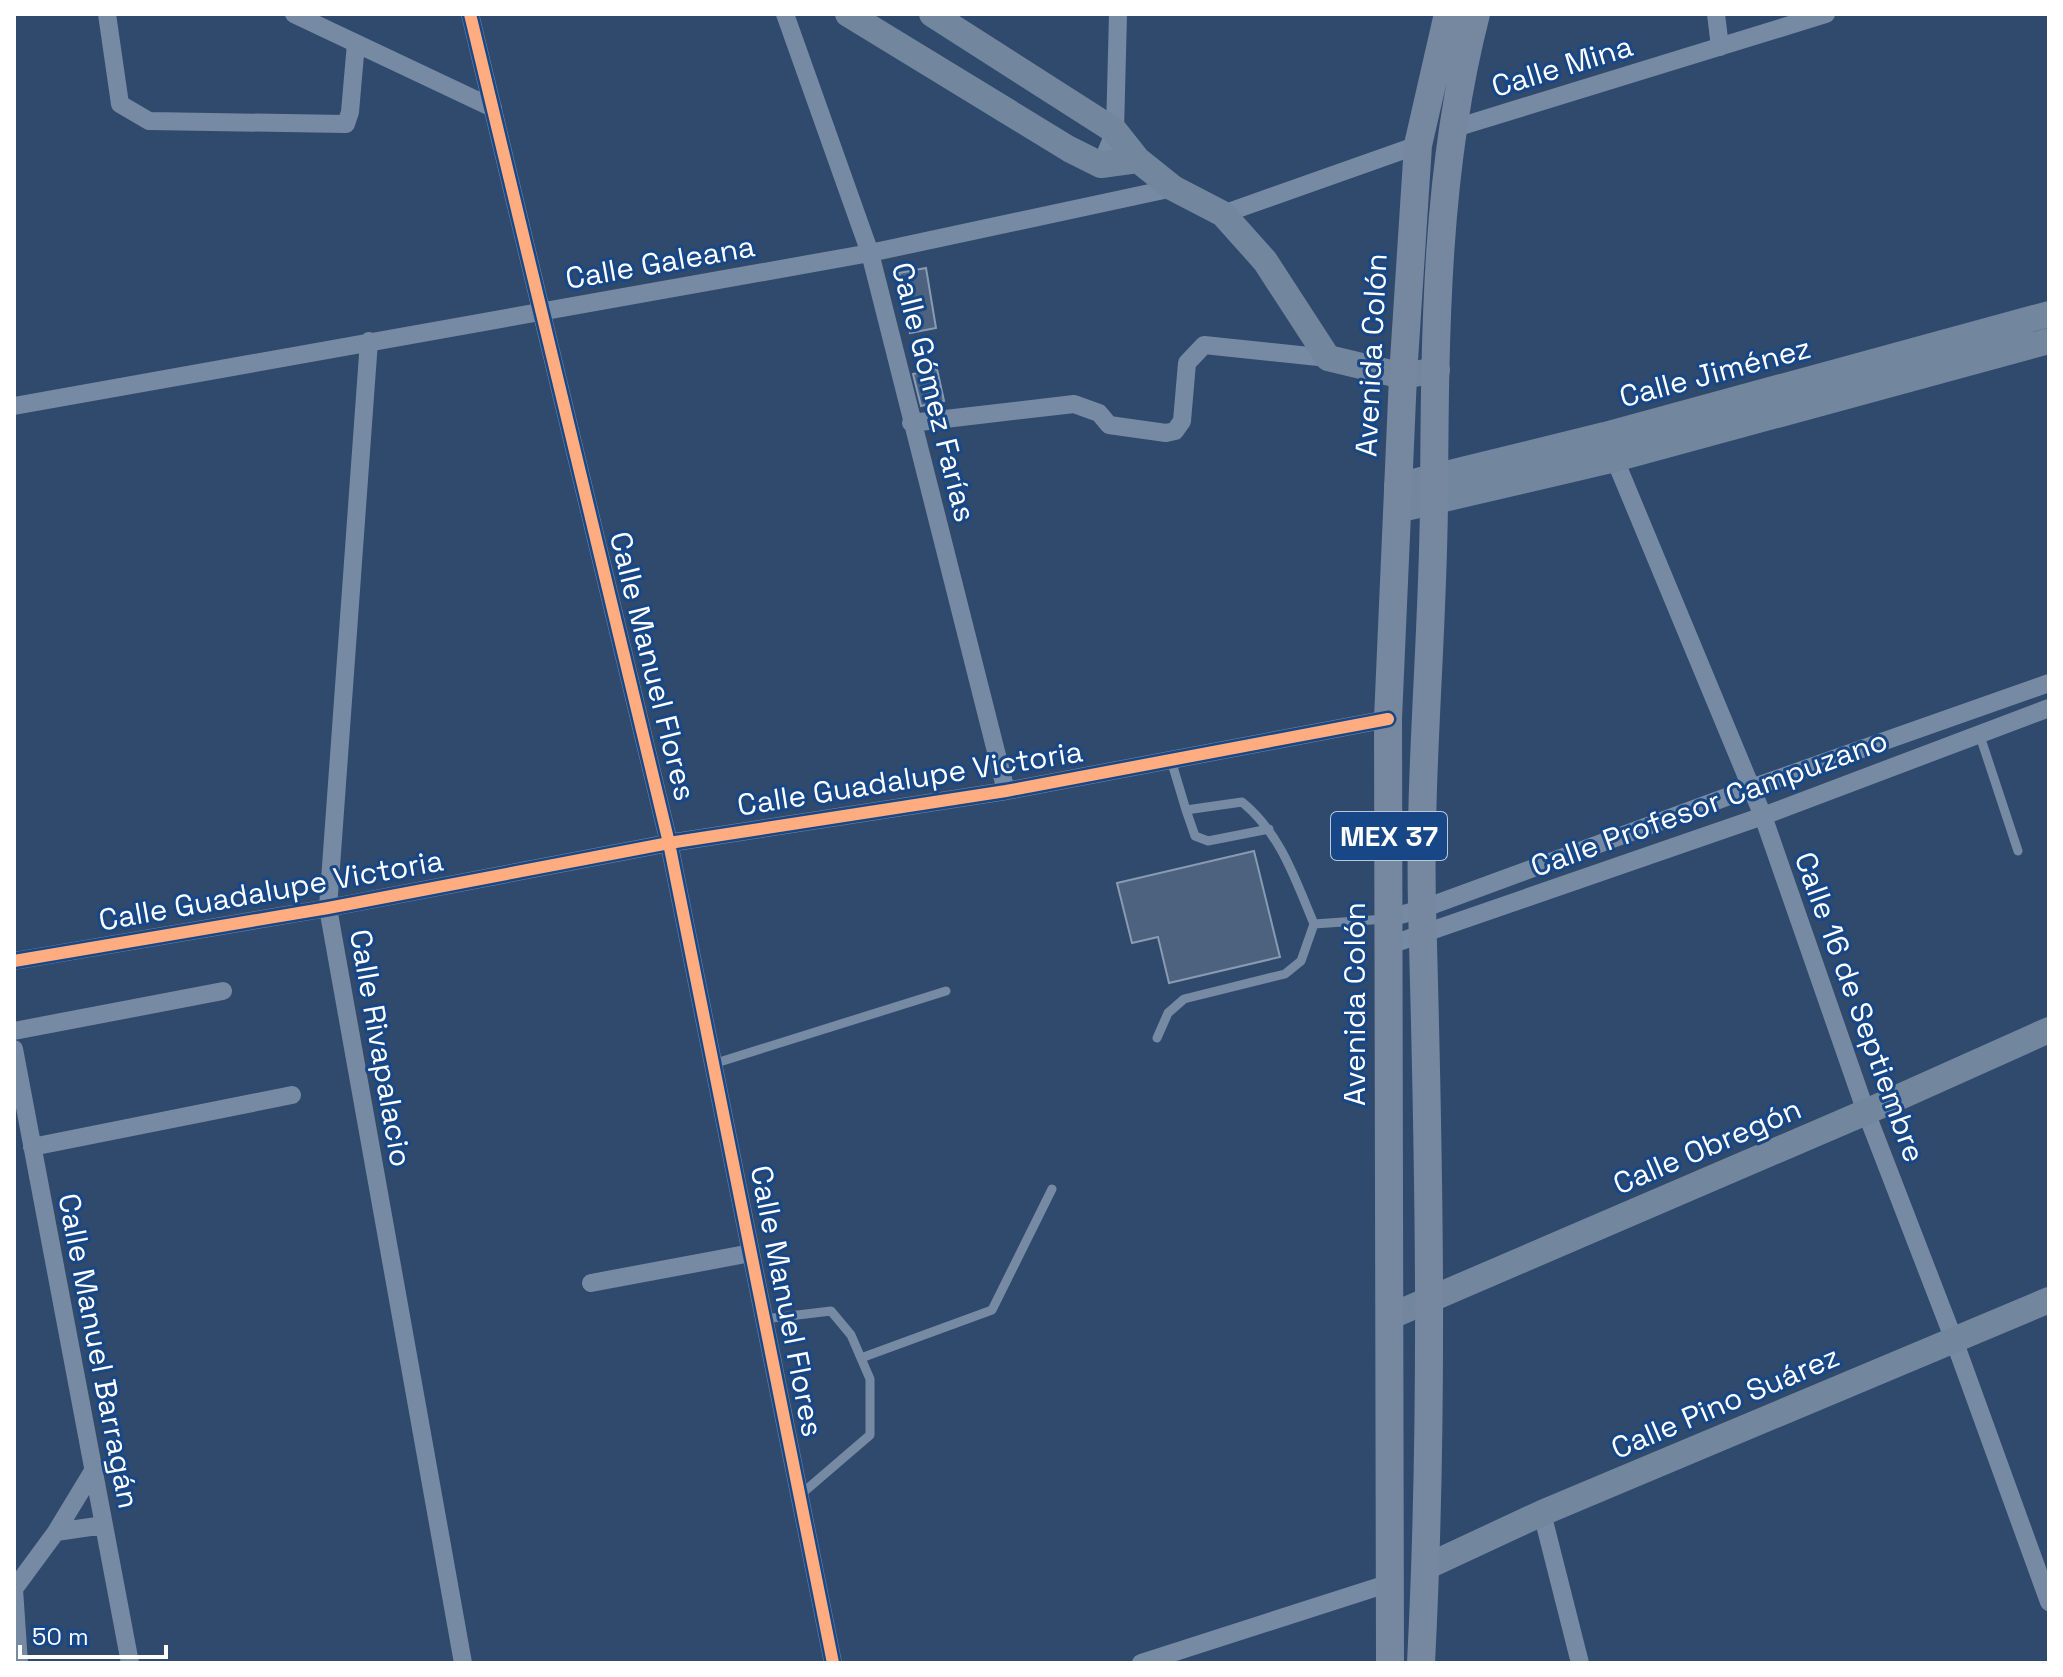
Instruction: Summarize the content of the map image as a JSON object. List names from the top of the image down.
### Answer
{
  "streets": {
    "main road": ["Avenida Colón", "MEX 37"],
    "street": [
      "Calle Mina",
      "Calle Galeana",
      "Calle Jiménez",
      "Calle Gómez Farías",
      "Calle Manuel Flores",
      "Calle Guadalupe Victoria",
      "Calle Profesor Campuzano",
      "Calle 16 de Septiembre",
      "Calle Rivapalacio",
      "Calle Obregón",
      "Calle Manuel Barragán",
      "Calle Pino Suárez"
    ]
  },
  "crossings": [
    ["Calle Mina", "MEX 37"],
    ["Calle Galeana", "Calle Gómez Farías"],
    ["Calle Galeana", "Calle Manuel Flores"],
    ["Calle Galeana", "Calle Rivapalacio"],
    ["Avenida Colón", "Calle Jiménez"],
    ["Avenida Colón", "Calle Guadalupe Victoria"],
    ["Avenida Colón", "Calle Profesor Campuzano"],
    ["Avenida Colón", "Calle Obregón"],
    ["Calle Jiménez", "MEX 37"],
    ["Calle Jiménez", "Calle 16 de Septiembre"],
    ["Calle Gómez Farías", "Calle Guadalupe Victoria"],
    ["Calle Manuel Flores", "Calle Guadalupe Victoria"],
    ["Calle Guadalupe Victoria", "Calle Rivapalacio"],
    ["Calle Profesor Campuzano", "MEX 37"],
    ["Calle Profesor Campuzano", "Calle 16 de Septiembre"],
    ["MEX 37", "Calle Obregón"],
    ["MEX 37", "Calle Pino Suárez"],
    ["Calle 16 de Septiembre", "Calle Obregón"],
    ["Calle 16 de Septiembre", "Calle Pino Suárez"]
  ],
  "scale_bar": "50 m"
}
